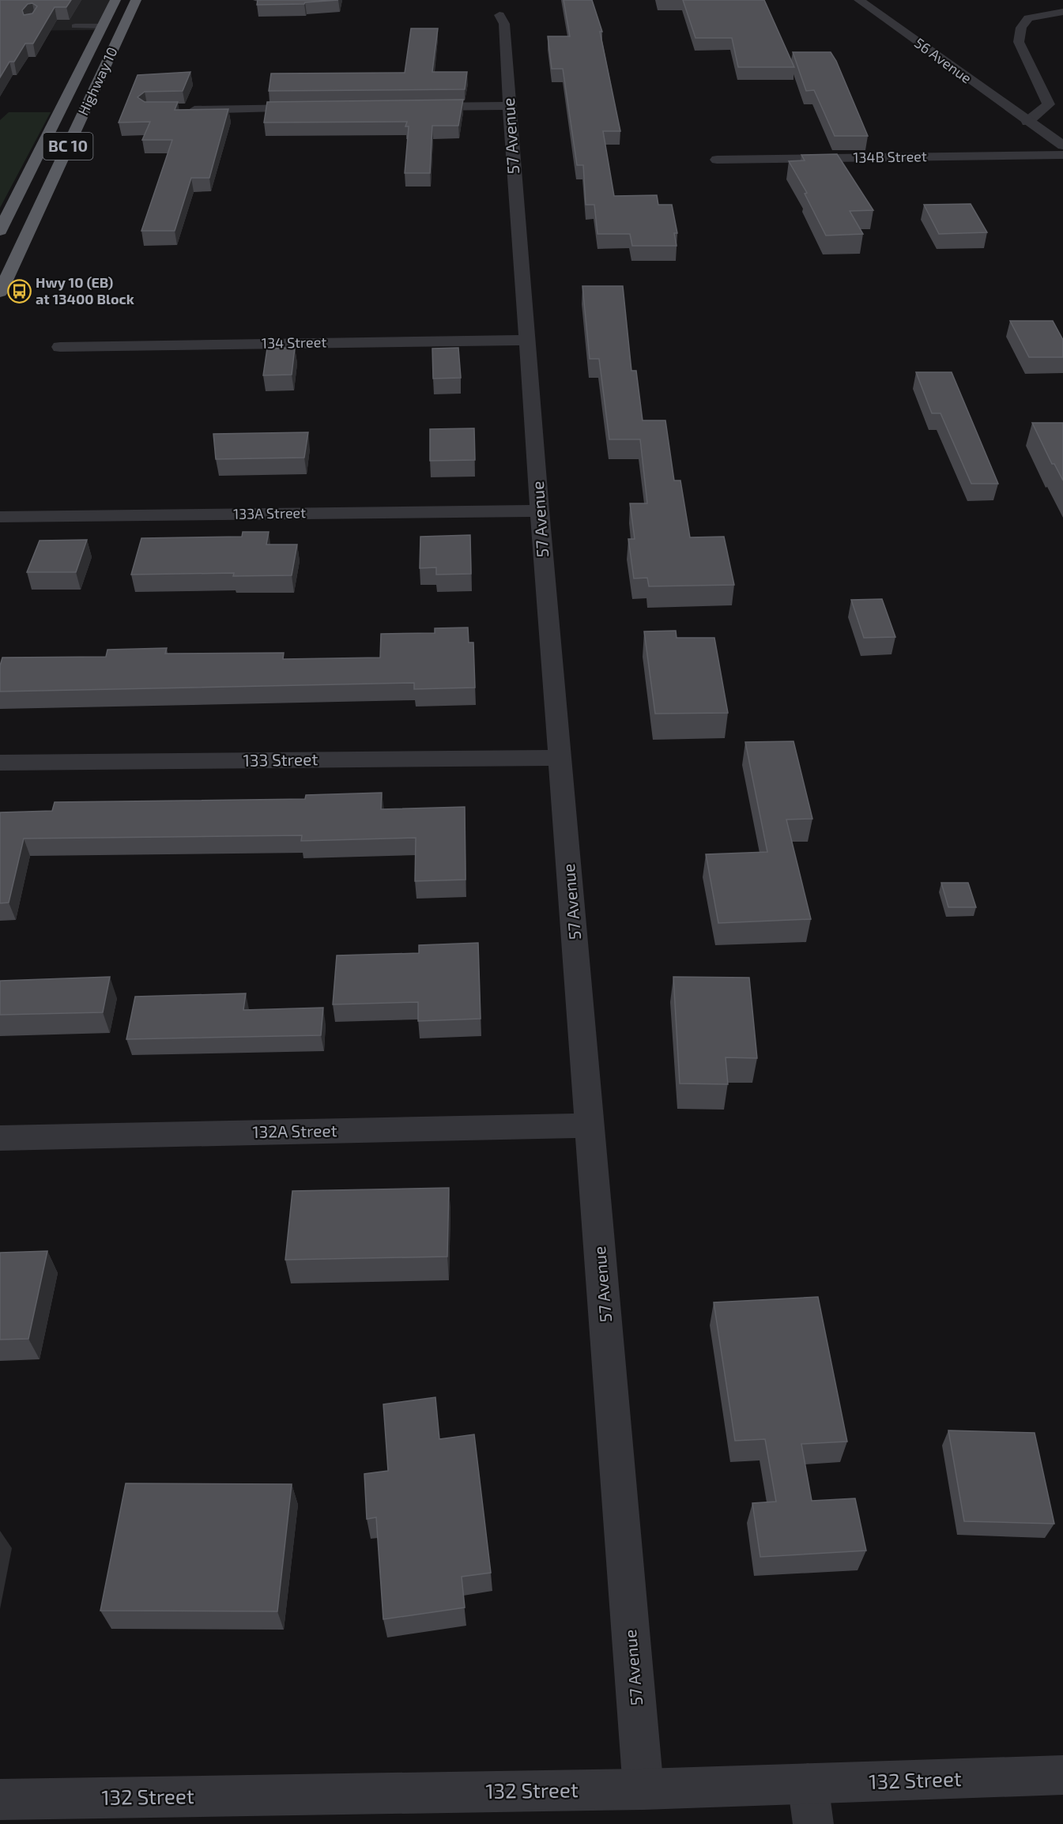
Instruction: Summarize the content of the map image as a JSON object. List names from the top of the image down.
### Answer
{
  "streets": {
    "highway": ["Highway 10", "BC 10"],
    "street": [
      "56 Avenue",
      "57 Avenue",
      "134B Street",
      "134 Street",
      "133A Street",
      "133 Street",
      "132A Street",
      "132 Street"
    ]
  },
  "crossings": [
    ["57 Avenue", "134 Street"],
    ["57 Avenue", "133A Street"],
    ["57 Avenue", "133 Street"],
    ["57 Avenue", "132A Street"],
    ["57 Avenue", "132 Street"]
  ],
  "places": {
    "bus stop": ["Hwy 10 (EB) at 13400 Block"]
  }
}
